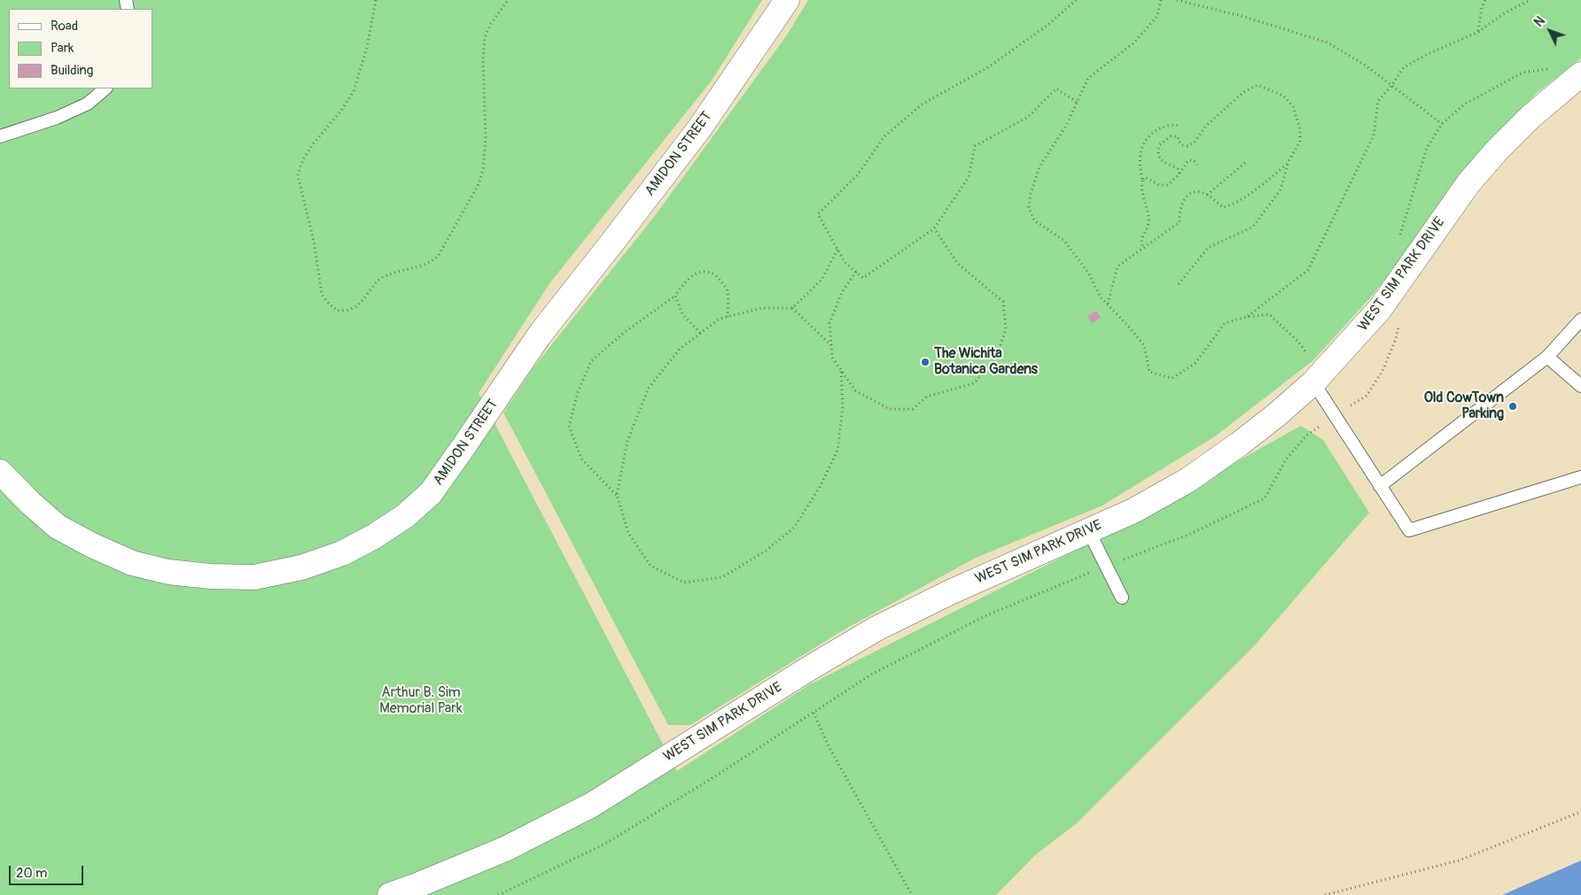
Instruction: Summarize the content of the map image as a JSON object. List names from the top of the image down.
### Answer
{
  "streets": {
    "street": ["AMIDON STREET", "WEST SIM PARK DRIVE"]
  },
  "parks": ["Arthur B. Sim Memorial Park"],
  "places": ["The Wichita Botanica Gardens", "Old CowTown Parking"],
  "legend": ["Road", "Park", "Building"],
  "scale_bar": "20 m",
  "north": "top left"
}
